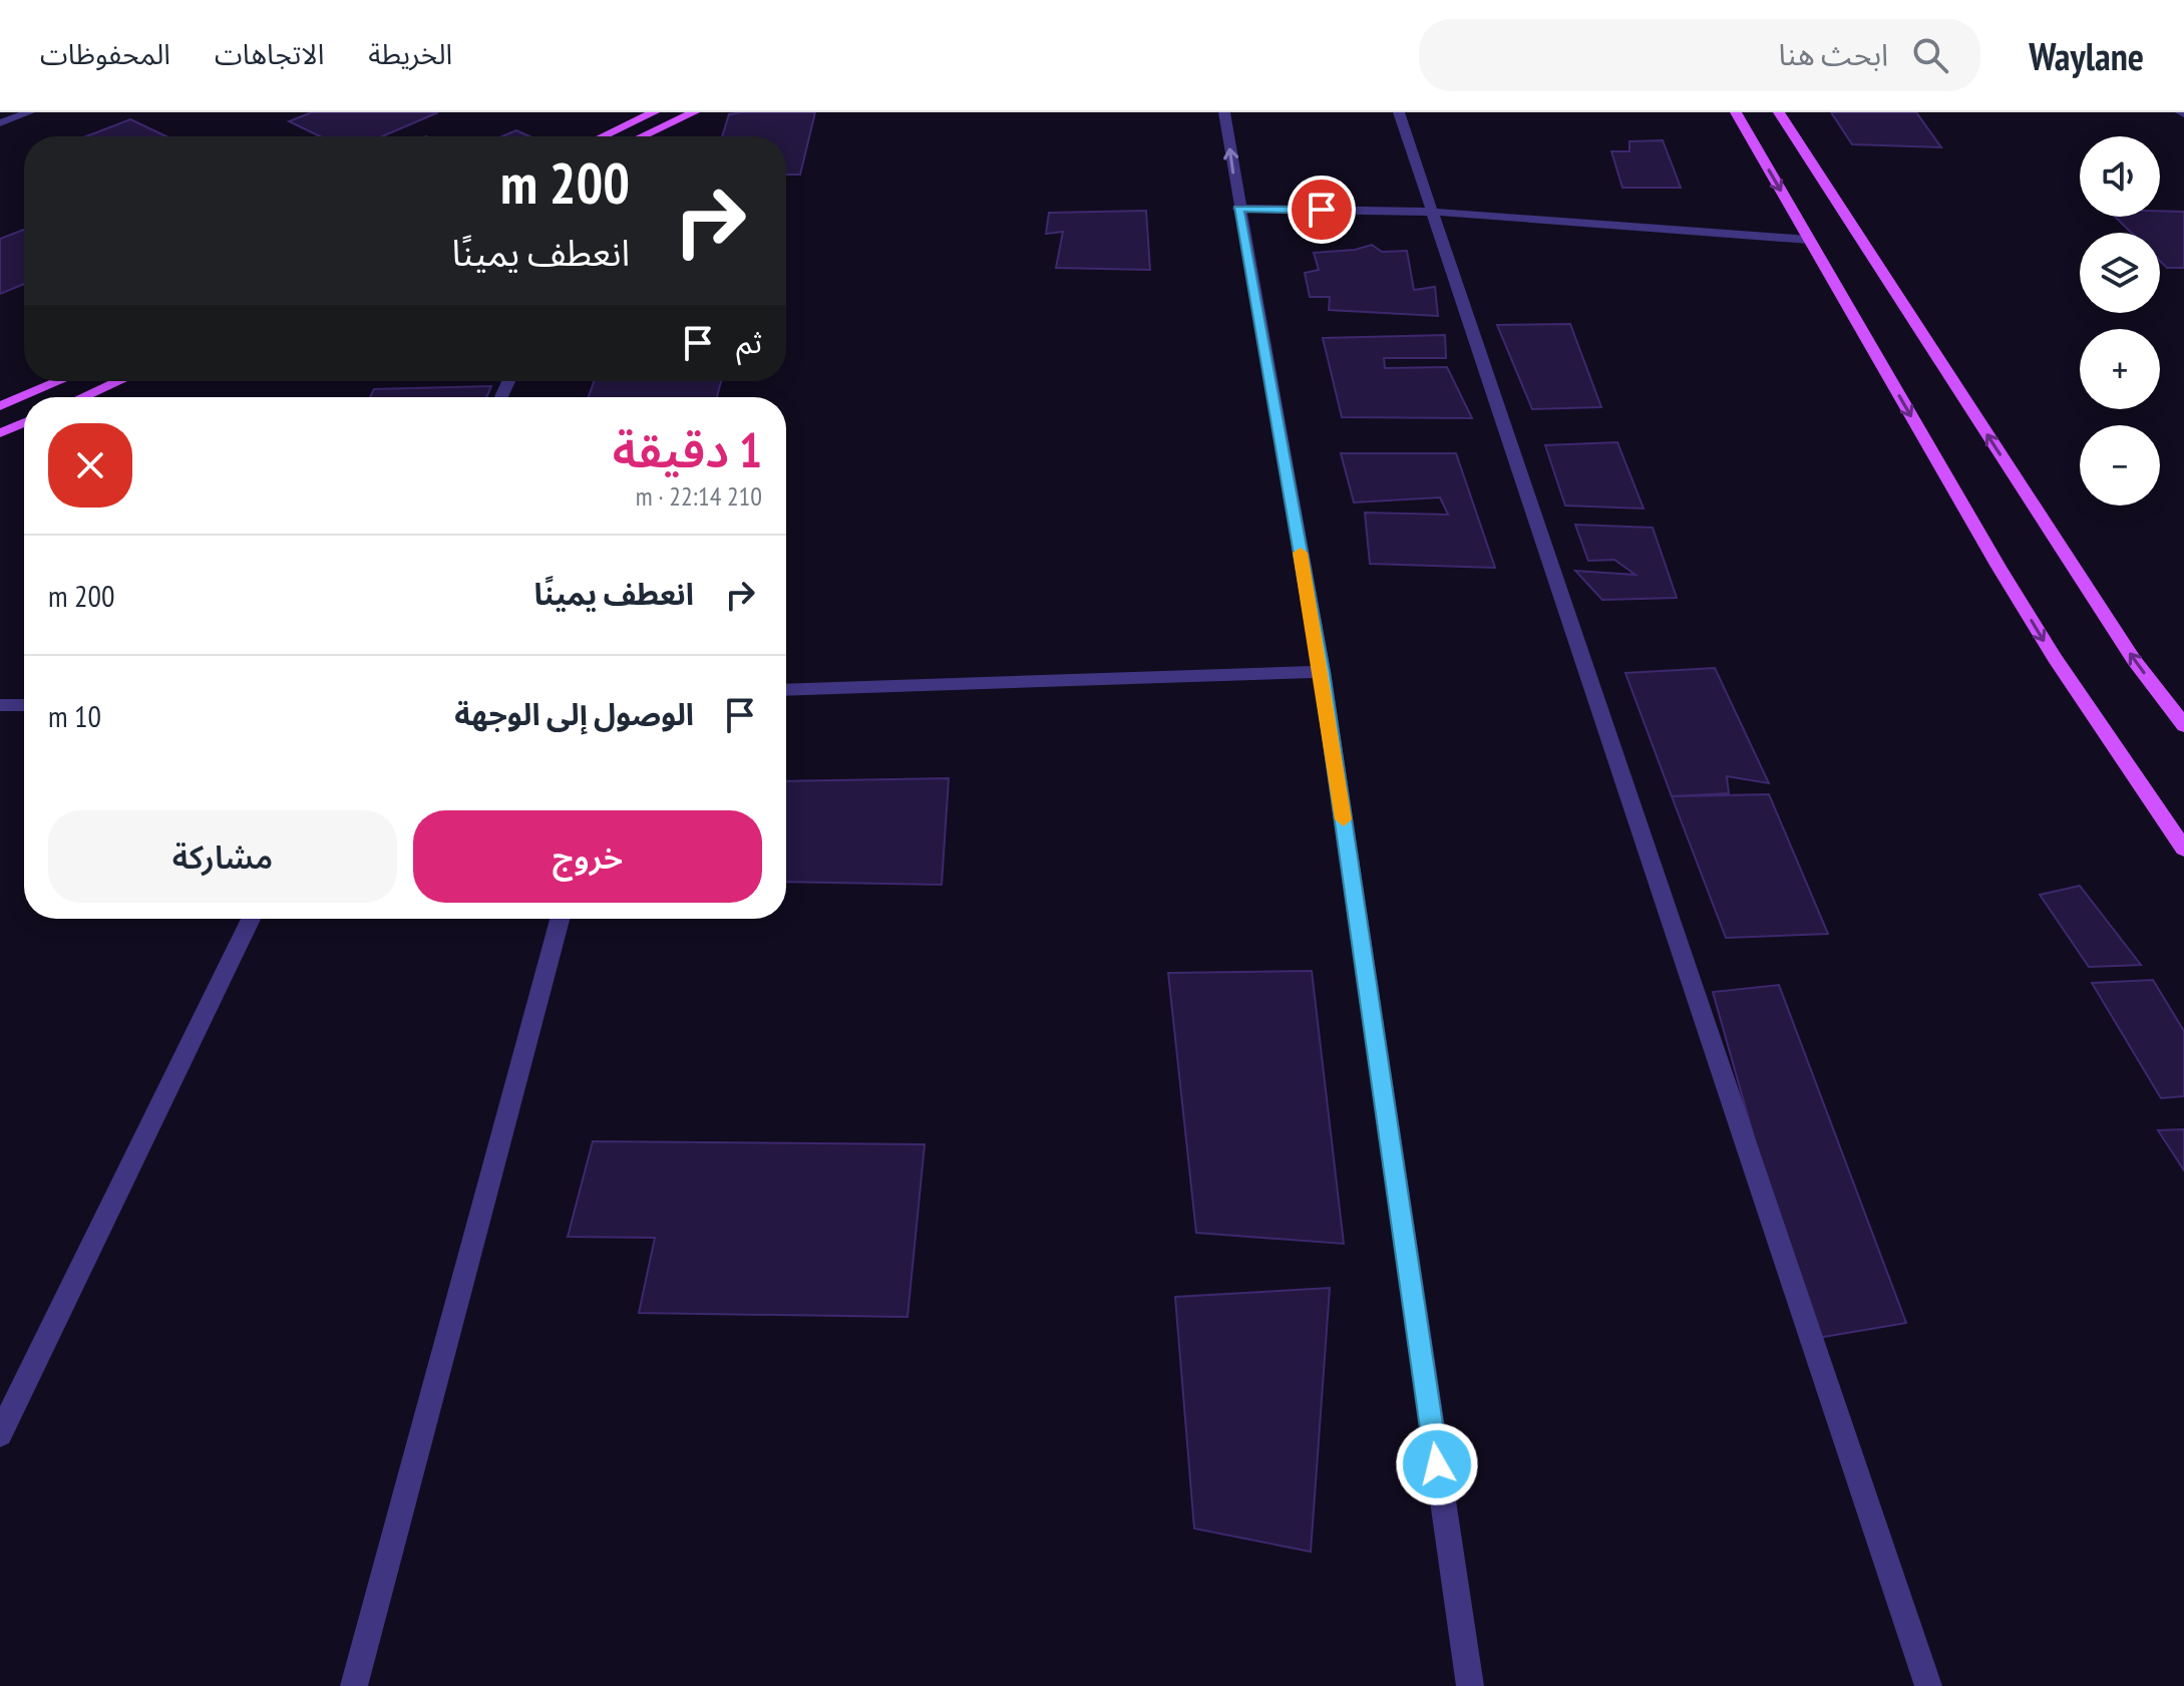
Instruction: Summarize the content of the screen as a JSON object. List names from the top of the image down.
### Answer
{
  "page": {
    "header": "Waylane",
    "search": "ابحث هنا",
    "nav": ["الخريطة", "الاتجاهات", "المحفوظات"],
    "map_buttons": ["+", "−"],
    "turn": ["200 m", "انعطف يمينًا"],
    "then": "ثم",
    "heading": ["1 دقيقة", "210 m · 22:14"],
    "list": [
      {
        "name": "انعطف يمينًا",
        "value": "200 m"
      },
      {
        "name": "الوصول إلى الوجهة",
        "value": "10 m"
      }
    ],
    "buttons": ["خروج", "مشاركة"]
  }
}
